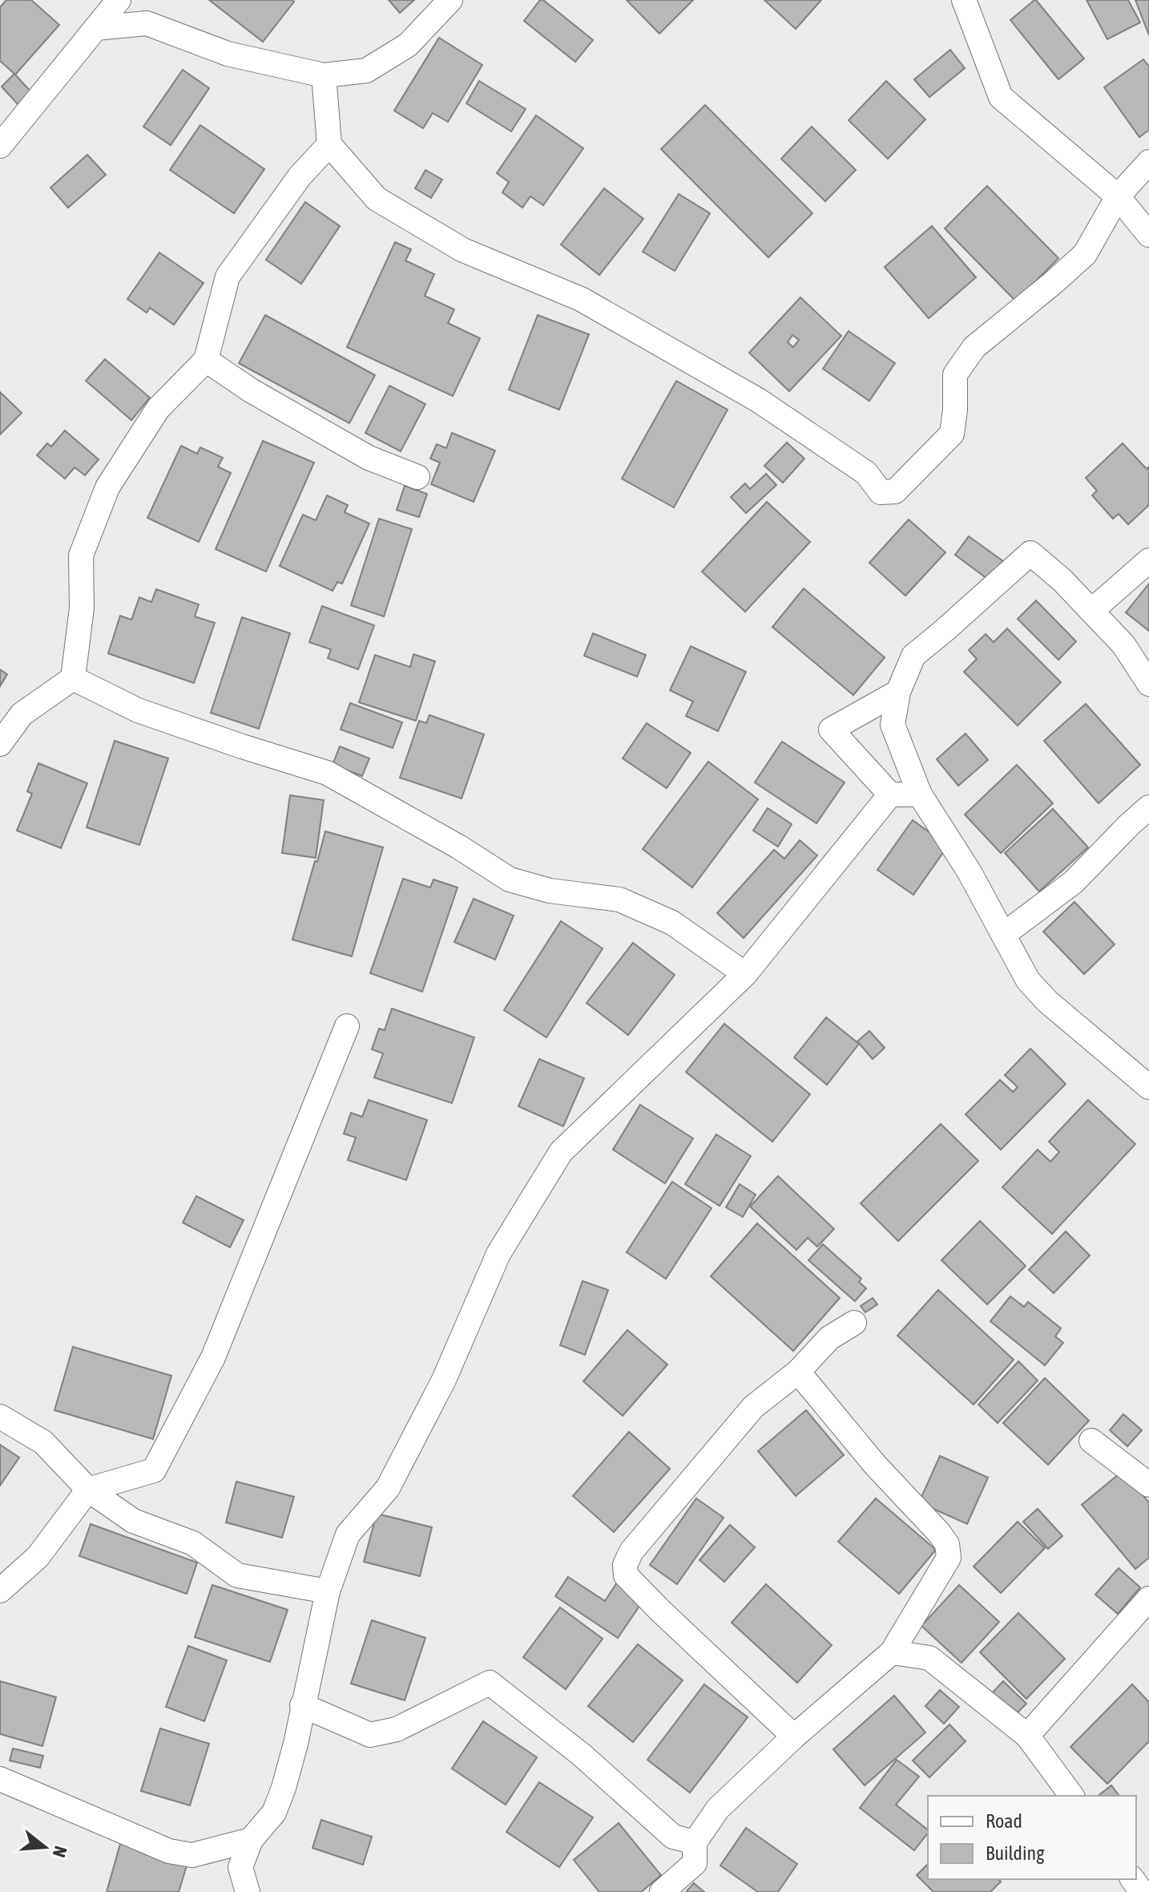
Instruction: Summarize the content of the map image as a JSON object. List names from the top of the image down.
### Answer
{
  "legend": ["Road", "Building"],
  "north": "right"
}
